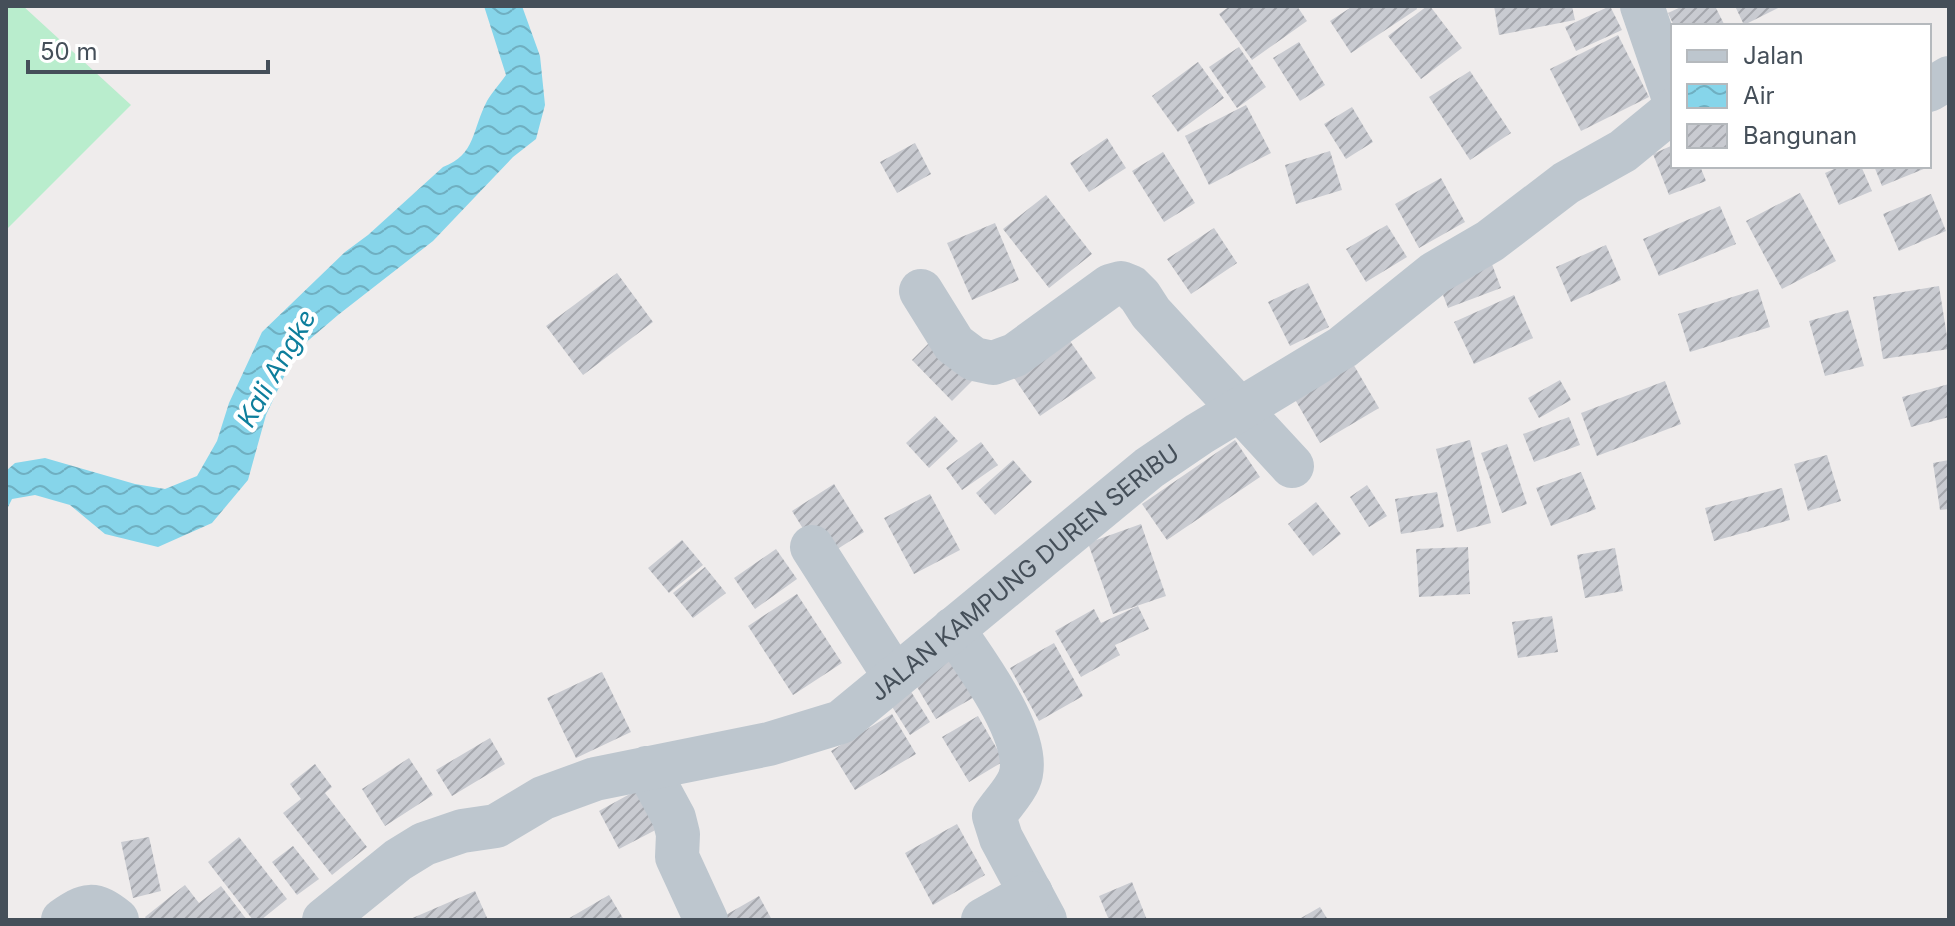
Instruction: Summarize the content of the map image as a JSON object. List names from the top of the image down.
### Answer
{
  "streets": {
    "street": ["JALAN KAMPUNG DUREN SERIBU"]
  },
  "water": ["Kali Angke"],
  "legend": ["Jalan", "Air", "Bangunan"],
  "scale_bar": "50 m"
}
